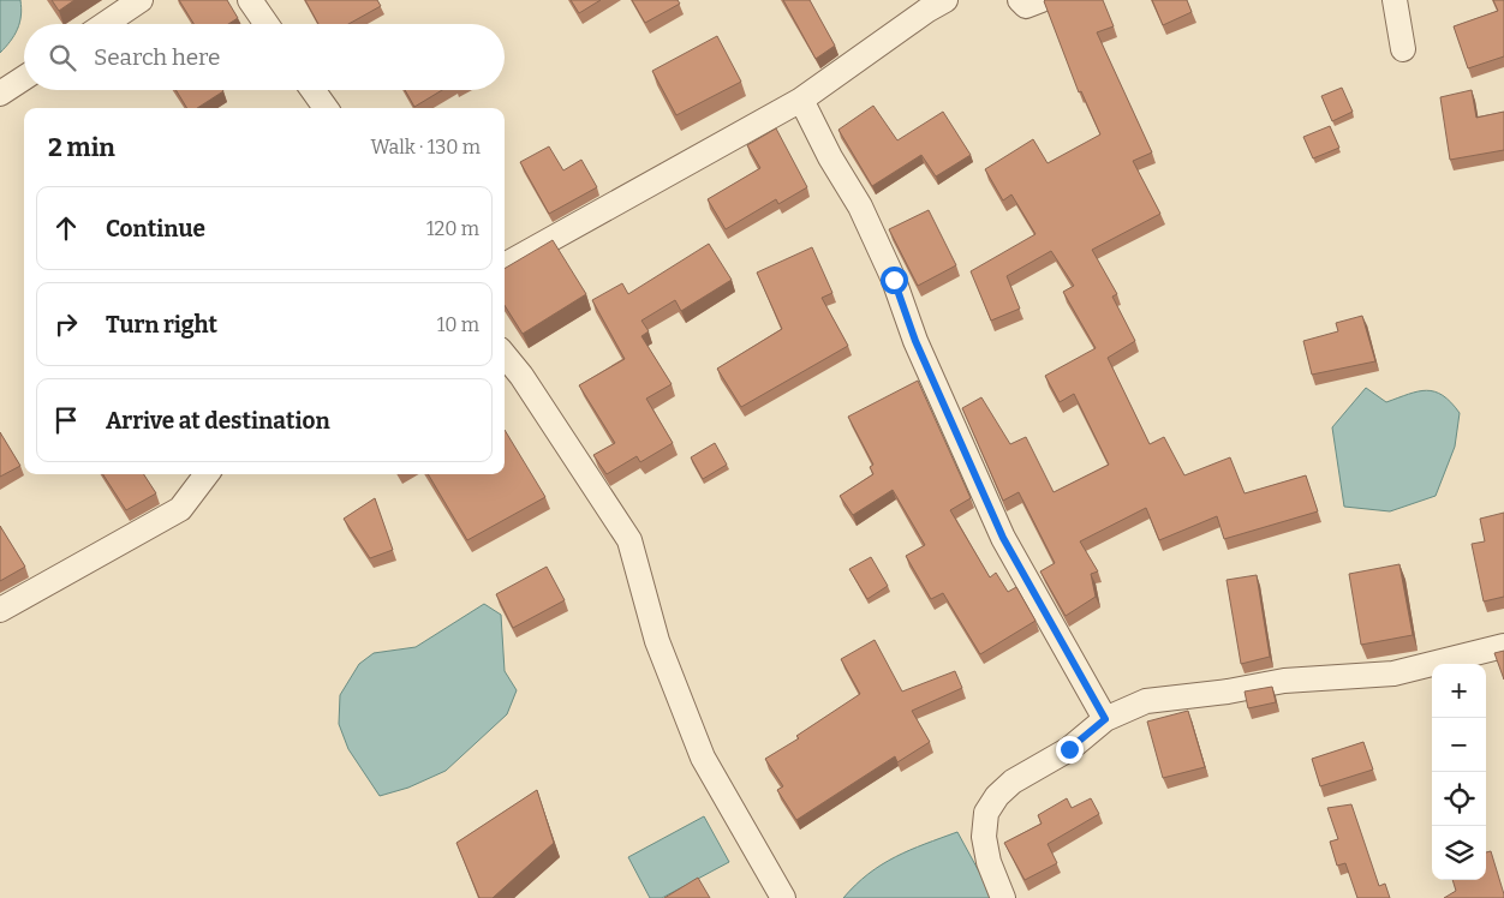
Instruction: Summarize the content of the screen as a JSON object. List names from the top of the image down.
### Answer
{
  "page": {
    "search": "Search here",
    "heading": ["2 min", "Walk · 130 m"],
    "list": [
      ["Continue", "120 m"],
      ["Turn right", "10 m"],
      "Arrive at destination"
    ],
    "map_buttons": ["+", "−"]
  }
}
